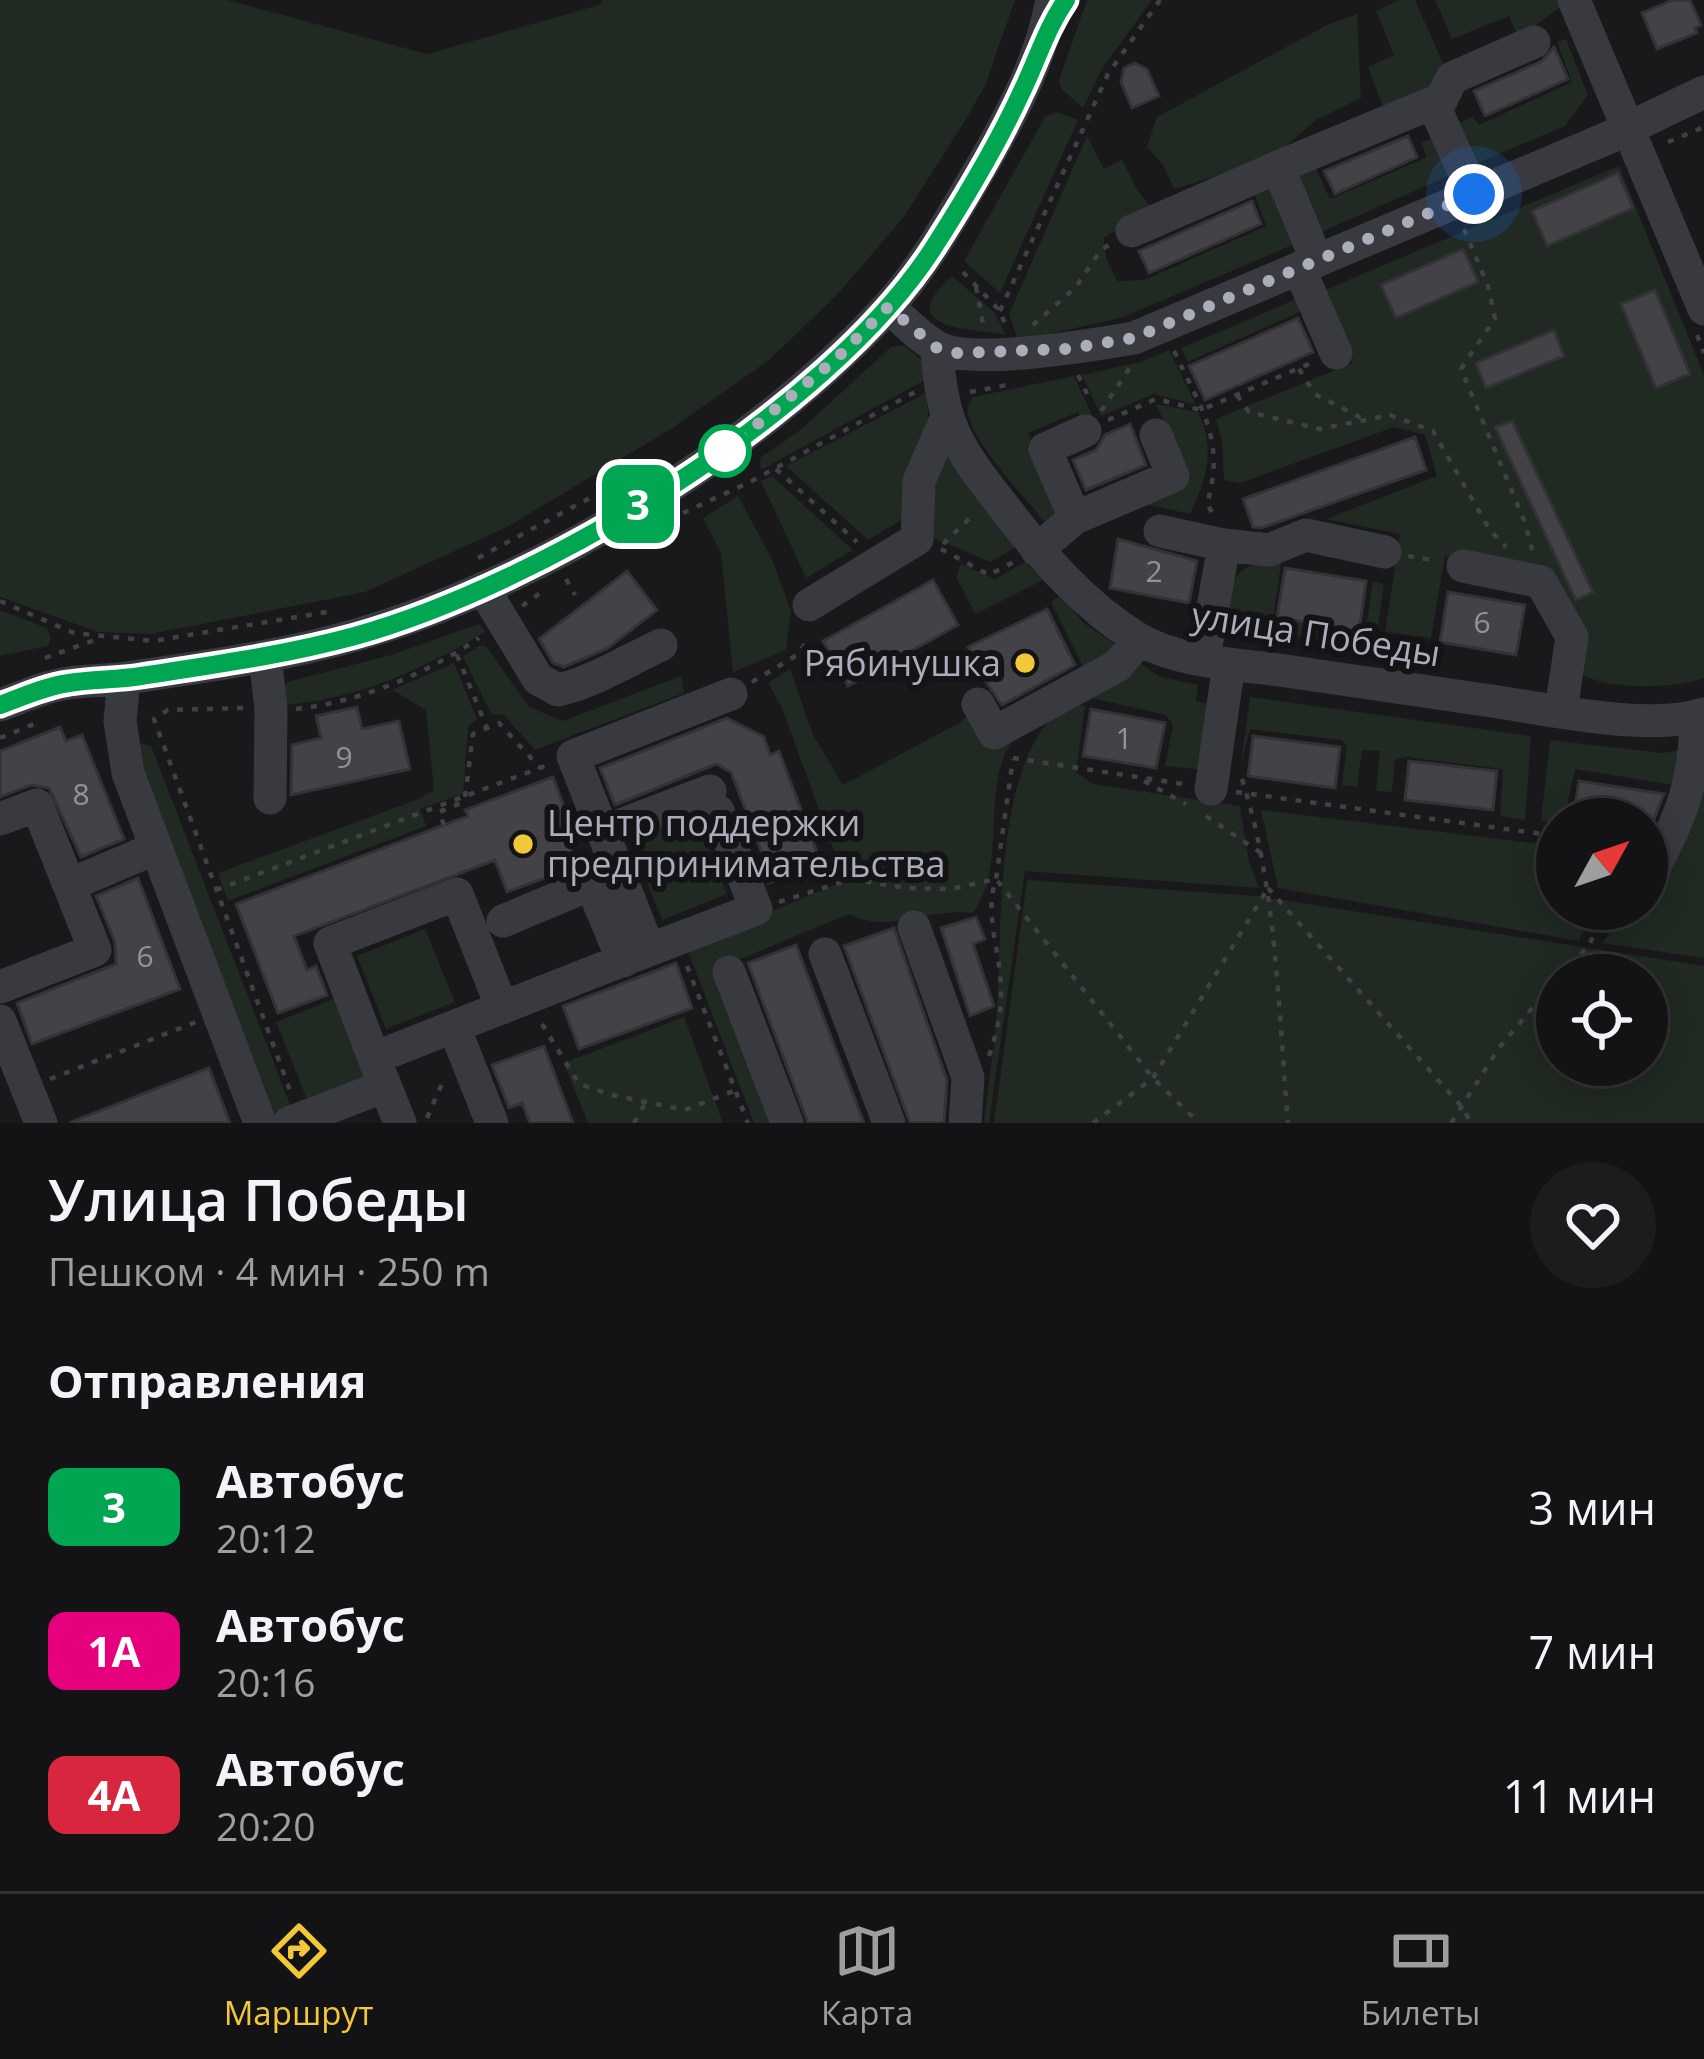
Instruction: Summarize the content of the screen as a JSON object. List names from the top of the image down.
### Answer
{
  "streets": {
    "street": ["улица Победы"]
  },
  "places": ["Рябинушка", "Центр поддержки предпринимательства"],
  "lines": ["bus line 3"],
  "house_numbers": [
    "2",
    "6",
    "1",
    "9",
    "8",
    "6"
  ],
  "north": "top right",
  "page": {
    "on_map": "3",
    "heading": [
      ["Улица Победы", "Пешком · 4 мин · 250 m"],
      "Отправления"
    ],
    "list": [
      {
        "mark": "3",
        "name": "Автобус",
        "note": "20:12",
        "value": "3 мин"
      },
      {
        "mark": "1А",
        "name": "Автобус",
        "note": "20:16",
        "value": "7 мин"
      },
      {
        "mark": "4А",
        "name": "Автобус",
        "note": "20:20",
        "value": "11 мин"
      }
    ],
    "tabs": ["Маршрут", "Карта", "Билеты"]
  }
}
